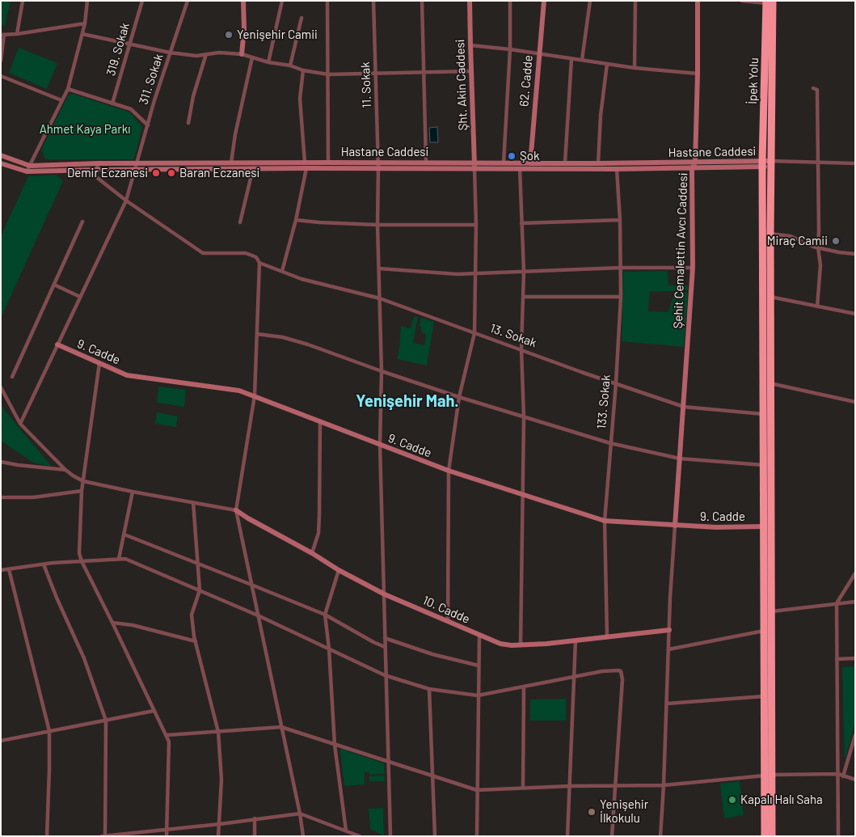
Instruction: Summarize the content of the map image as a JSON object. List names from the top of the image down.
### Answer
{
  "streets": {
    "highway": ["İpek Yolu"],
    "street": [
      "319. Sokak",
      "311. Sokak",
      "62. Cadde",
      "11. Sokak",
      "Şht. Akin Caddesi",
      "Hastane Caddesi",
      "Şehit Cemalettin Avcı Caddesi",
      "13. Sokak",
      "9. Cadde",
      "133. Sokak",
      "10. Cadde"
    ]
  },
  "crossings": [
    ["311. Sokak", "Hastane Caddesi"],
    ["311. Sokak", "13. Sokak"],
    ["311. Sokak", "9. Cadde"],
    ["62. Cadde", "Hastane Caddesi"],
    ["İpek Yolu", "Hastane Caddesi"],
    ["İpek Yolu", "13. Sokak"],
    ["İpek Yolu", "9. Cadde"],
    ["11. Sokak", "Hastane Caddesi"],
    ["11. Sokak", "13. Sokak"],
    ["11. Sokak", "9. Cadde"],
    ["11. Sokak", "10. Cadde"],
    ["Şht. Akin Caddesi", "Hastane Caddesi"],
    ["Hastane Caddesi", "Şehit Cemalettin Avcı Caddesi"],
    ["Hastane Caddesi", "13. Sokak"],
    ["Hastane Caddesi", "133. Sokak"],
    ["Şehit Cemalettin Avcı Caddesi", "13. Sokak"],
    ["Şehit Cemalettin Avcı Caddesi", "9. Cadde"],
    ["13. Sokak", "133. Sokak"],
    ["9. Cadde", "133. Sokak"],
    ["133. Sokak", "10. Cadde"]
  ],
  "districts": ["Yenişehir Mah."],
  "parks": ["Ahmet Kaya Parkı"],
  "places": [
    "Yenişehir Camii",
    "Şok",
    "Demir Eczanesi",
    "Baran Eczanesi",
    "Miraç Camii",
    "Kapalı Halı Saha",
    "Yenişehir İlkokulu"
  ]
}
